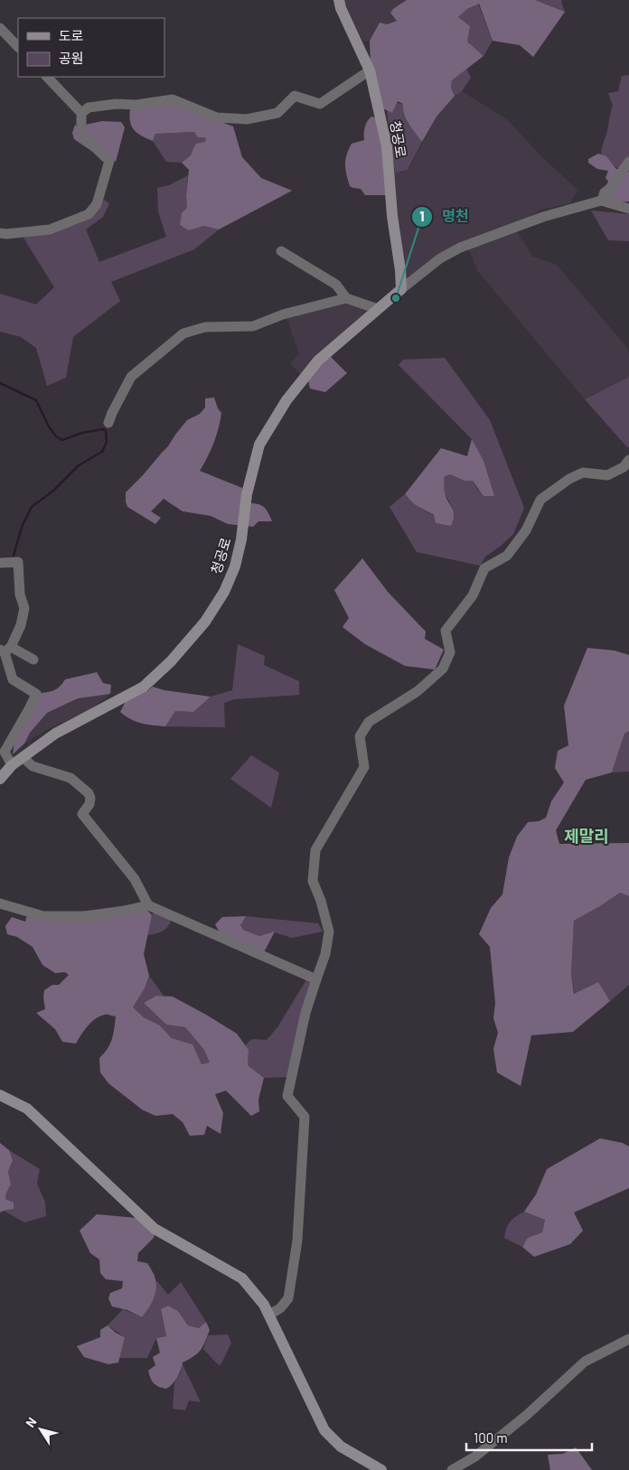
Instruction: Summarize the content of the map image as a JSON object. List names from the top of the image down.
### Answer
{
  "streets": {
    "street": ["청공로"]
  },
  "districts": ["제말리"],
  "places": ["명천"],
  "legend": ["도로", "공원"],
  "scale_bar": "100 m",
  "north": "top left"
}
